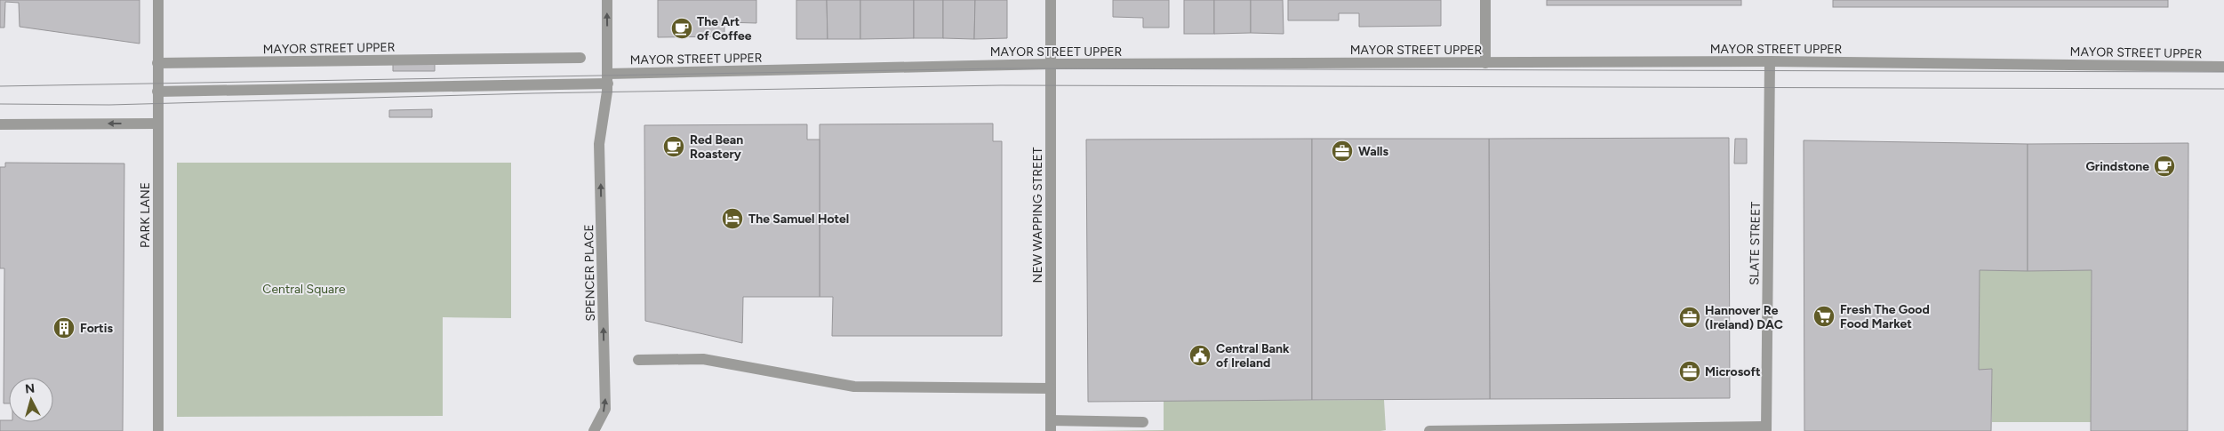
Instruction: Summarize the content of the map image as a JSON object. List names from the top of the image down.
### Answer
{
  "streets": {
    "street": [
      "MAYOR STREET UPPER",
      "PARK LANE",
      "NEW WAPPING STREET",
      "SLATE STREET",
      "SPENCER PLACE"
    ]
  },
  "crossings": [
    ["MAYOR STREET UPPER", "PARK LANE"],
    ["MAYOR STREET UPPER", "NEW WAPPING STREET"],
    ["MAYOR STREET UPPER", "SLATE STREET"],
    ["MAYOR STREET UPPER", "SPENCER PLACE"]
  ],
  "one_way": ["SPENCER PLACE"],
  "parks": ["Central Square"],
  "places": {
    "cafe": ["The Art of Coffee", "Red Bean Roastery", "Grindstone"],
    "office": ["Walls", "Hannover Re (Ireland) DAC", "Microsoft"],
    "hotel": ["The Samuel Hotel"],
    "supermarket": ["Fresh The Good Food Market"],
    "building": ["Fortis"],
    "public building": ["Central Bank of Ireland"]
  },
  "north": "top"
}
